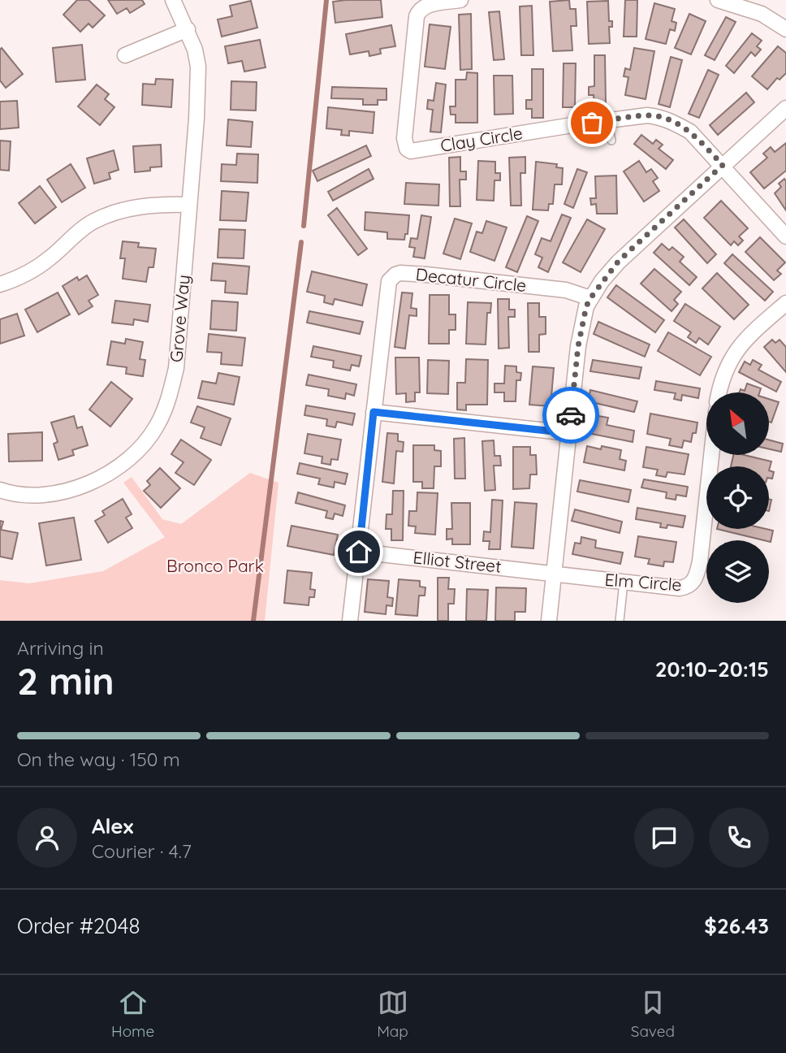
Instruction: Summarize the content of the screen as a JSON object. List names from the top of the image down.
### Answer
{
  "streets": {
    "street": [
      "Clay Circle",
      "Decatur Circle",
      "Grove Way",
      "Elliot Street",
      "Elm Circle"
    ]
  },
  "crossings": [
    ["Decatur Circle", "Elliot Street"],
    ["Elliot Street", "Elm Circle"]
  ],
  "parks": ["Bronco Park"],
  "north": "top left",
  "page": {
    "heading": ["2 min", "Arriving in", "20:10–20:15"],
    "panel": [
      "Alex",
      "Courier · 4.7",
      "Order #2048",
      "$26.43"
    ],
    "bar": "On the way · 150 m",
    "tabs": ["Home", "Map", "Saved"]
  }
}
